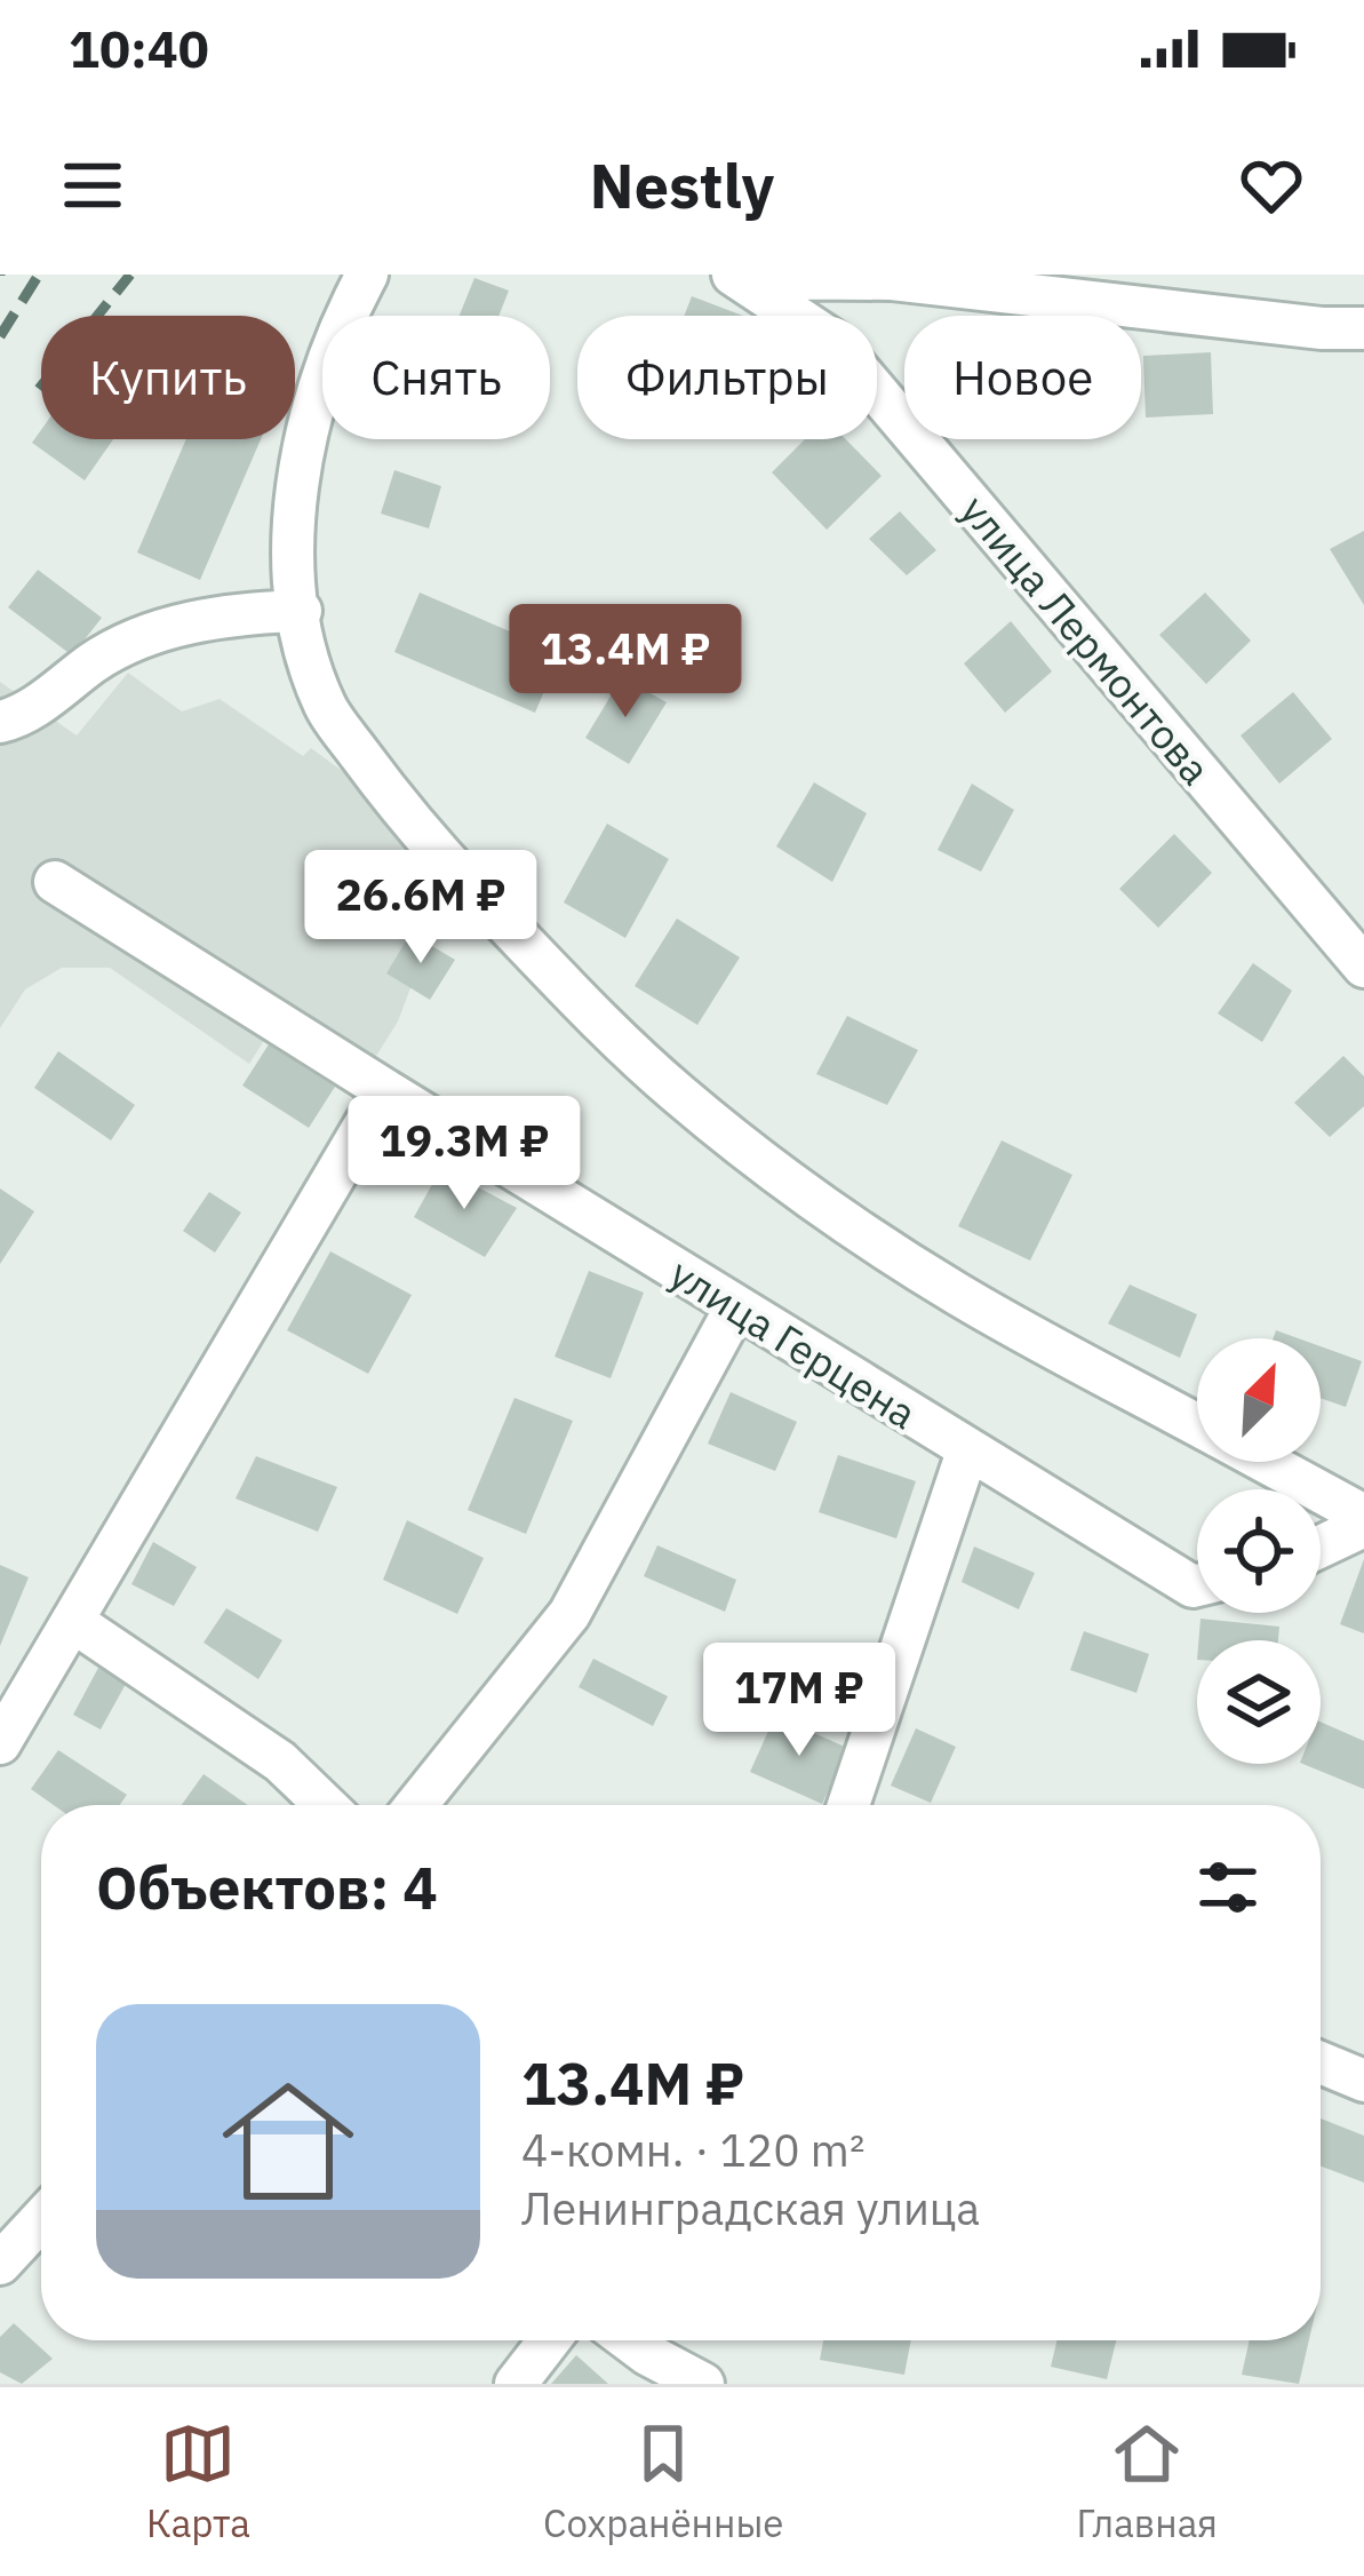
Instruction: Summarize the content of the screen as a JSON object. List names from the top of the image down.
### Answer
{
  "streets": {
    "street": ["улица Лермонтова", "улица Герцена"]
  },
  "north": "top right",
  "page": {
    "status": "10:40",
    "header": "Nestly",
    "chip": [
      "Купить",
      "Снять",
      "Фильтры",
      "Новое"
    ],
    "price": [
      "13.4M ₽",
      "26.6M ₽",
      "19.3M ₽",
      "17M ₽"
    ],
    "heading": "Объектов: 4",
    "list": [
      {
        "name": "13.4M ₽",
        "note": "4-комн. · 120 m² · Ленинградская улица"
      }
    ],
    "tabs": ["Карта", "Сохранённые", "Главная"]
  }
}
